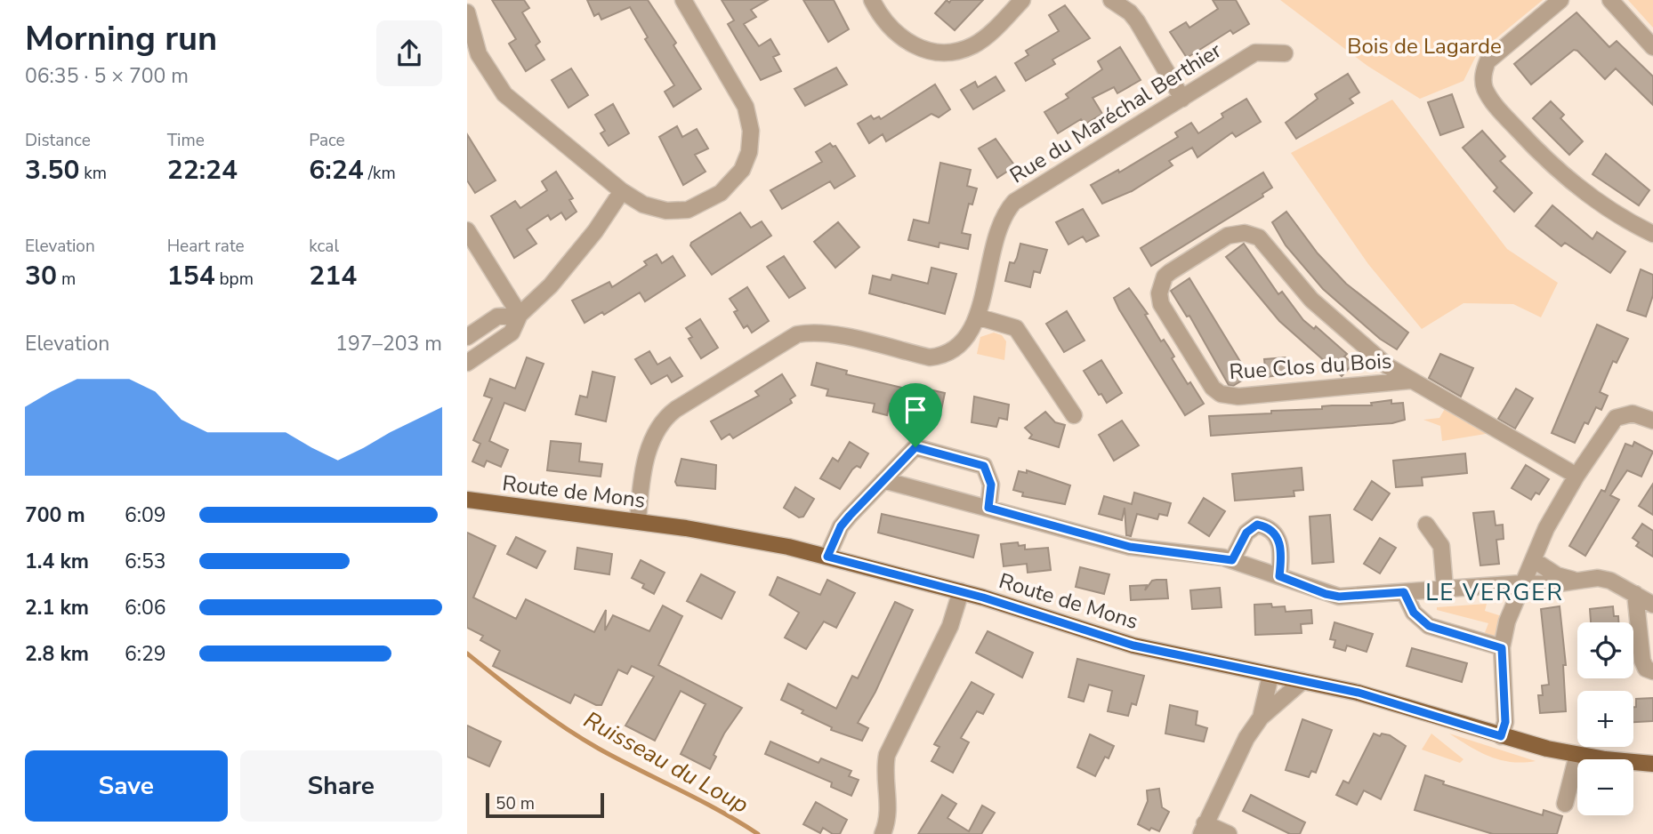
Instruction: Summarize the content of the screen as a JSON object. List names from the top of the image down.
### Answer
{
  "streets": {
    "main road": ["Route de Mons"],
    "street": ["Rue du Maréchal Berthier", "Rue Clos du Bois"]
  },
  "crossings": [
    ["Rue du Maréchal Berthier", "Route de Mons"]
  ],
  "districts": ["LE VERGER"],
  "water": ["Ruisseau du Loup"],
  "parks": ["Bois de Lagarde"],
  "scale_bar": "50 m",
  "page": {
    "heading": ["Morning run", "06:35 · 5 × 700 m"],
    "stats": [
      ["Distance", "3.50 km"],
      ["Time", "22:24"],
      ["Pace", "6:24 /km"],
      ["Elevation", "30 m"],
      ["Heart rate", "154 bpm"],
      ["kcal", "214"]
    ],
    "chart": ["Elevation", "197–203 m"],
    "list": [
      {
        "name": "700 m",
        "note": "6:09"
      },
      {
        "name": "1.4 km",
        "note": "6:53"
      },
      {
        "name": "2.1 km",
        "note": "6:06"
      },
      {
        "name": "2.8 km",
        "note": "6:29"
      }
    ],
    "map_buttons": ["+", "−"],
    "buttons": ["Save", "Share"],
    "scale": "50 m"
  }
}
